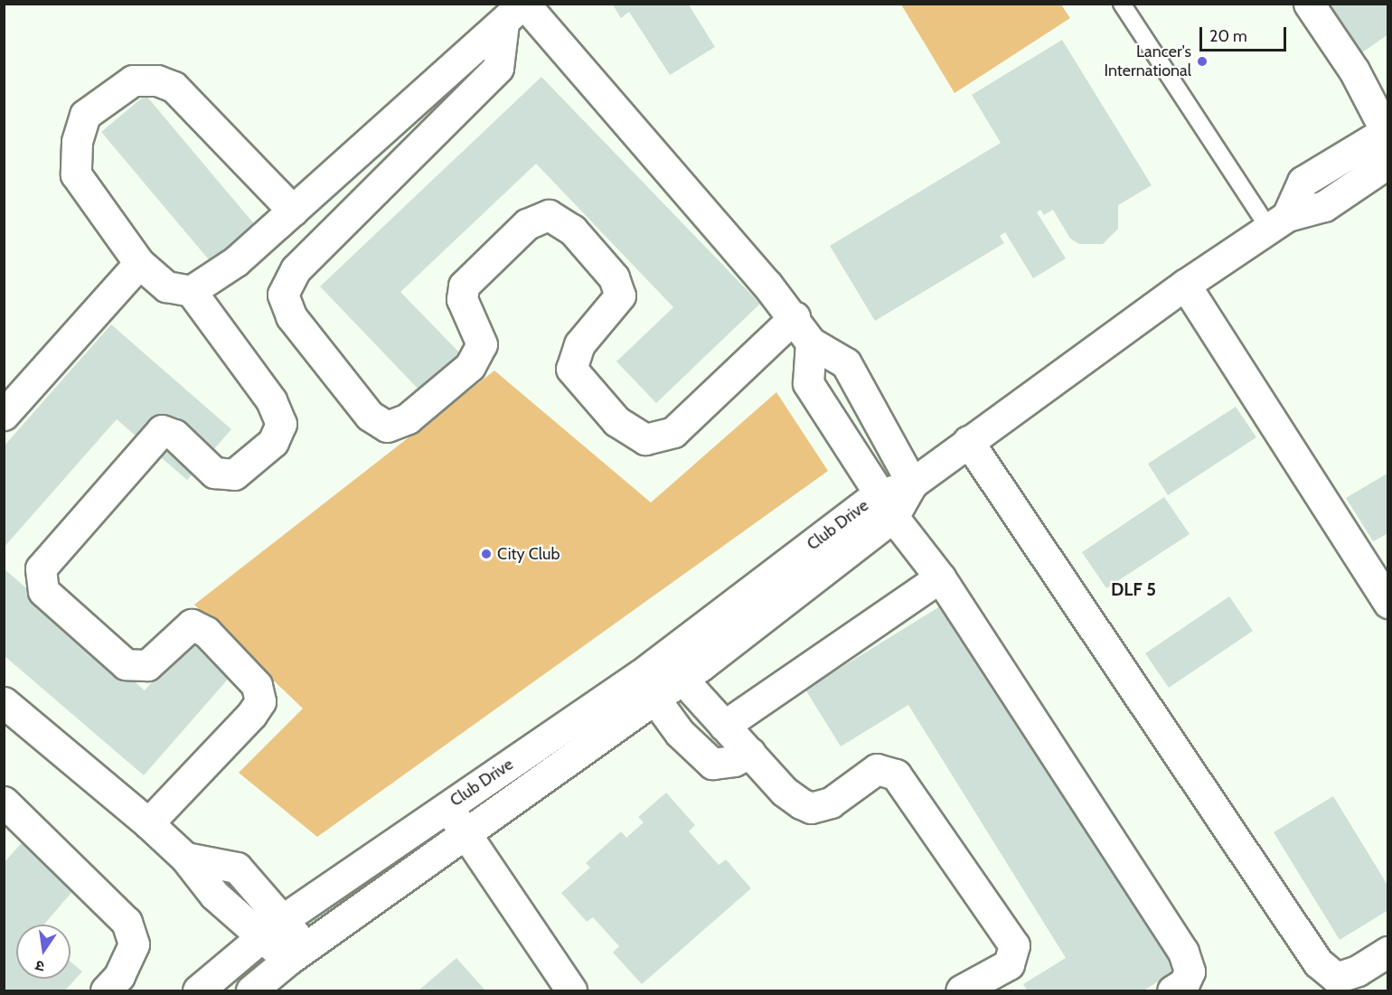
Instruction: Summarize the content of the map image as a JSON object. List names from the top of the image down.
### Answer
{
  "streets": {
    "street": ["Club Drive"]
  },
  "districts": ["DLF 5"],
  "places": ["Lancer's International", "City Club"],
  "scale_bar": "20 m",
  "north": "bottom"
}
